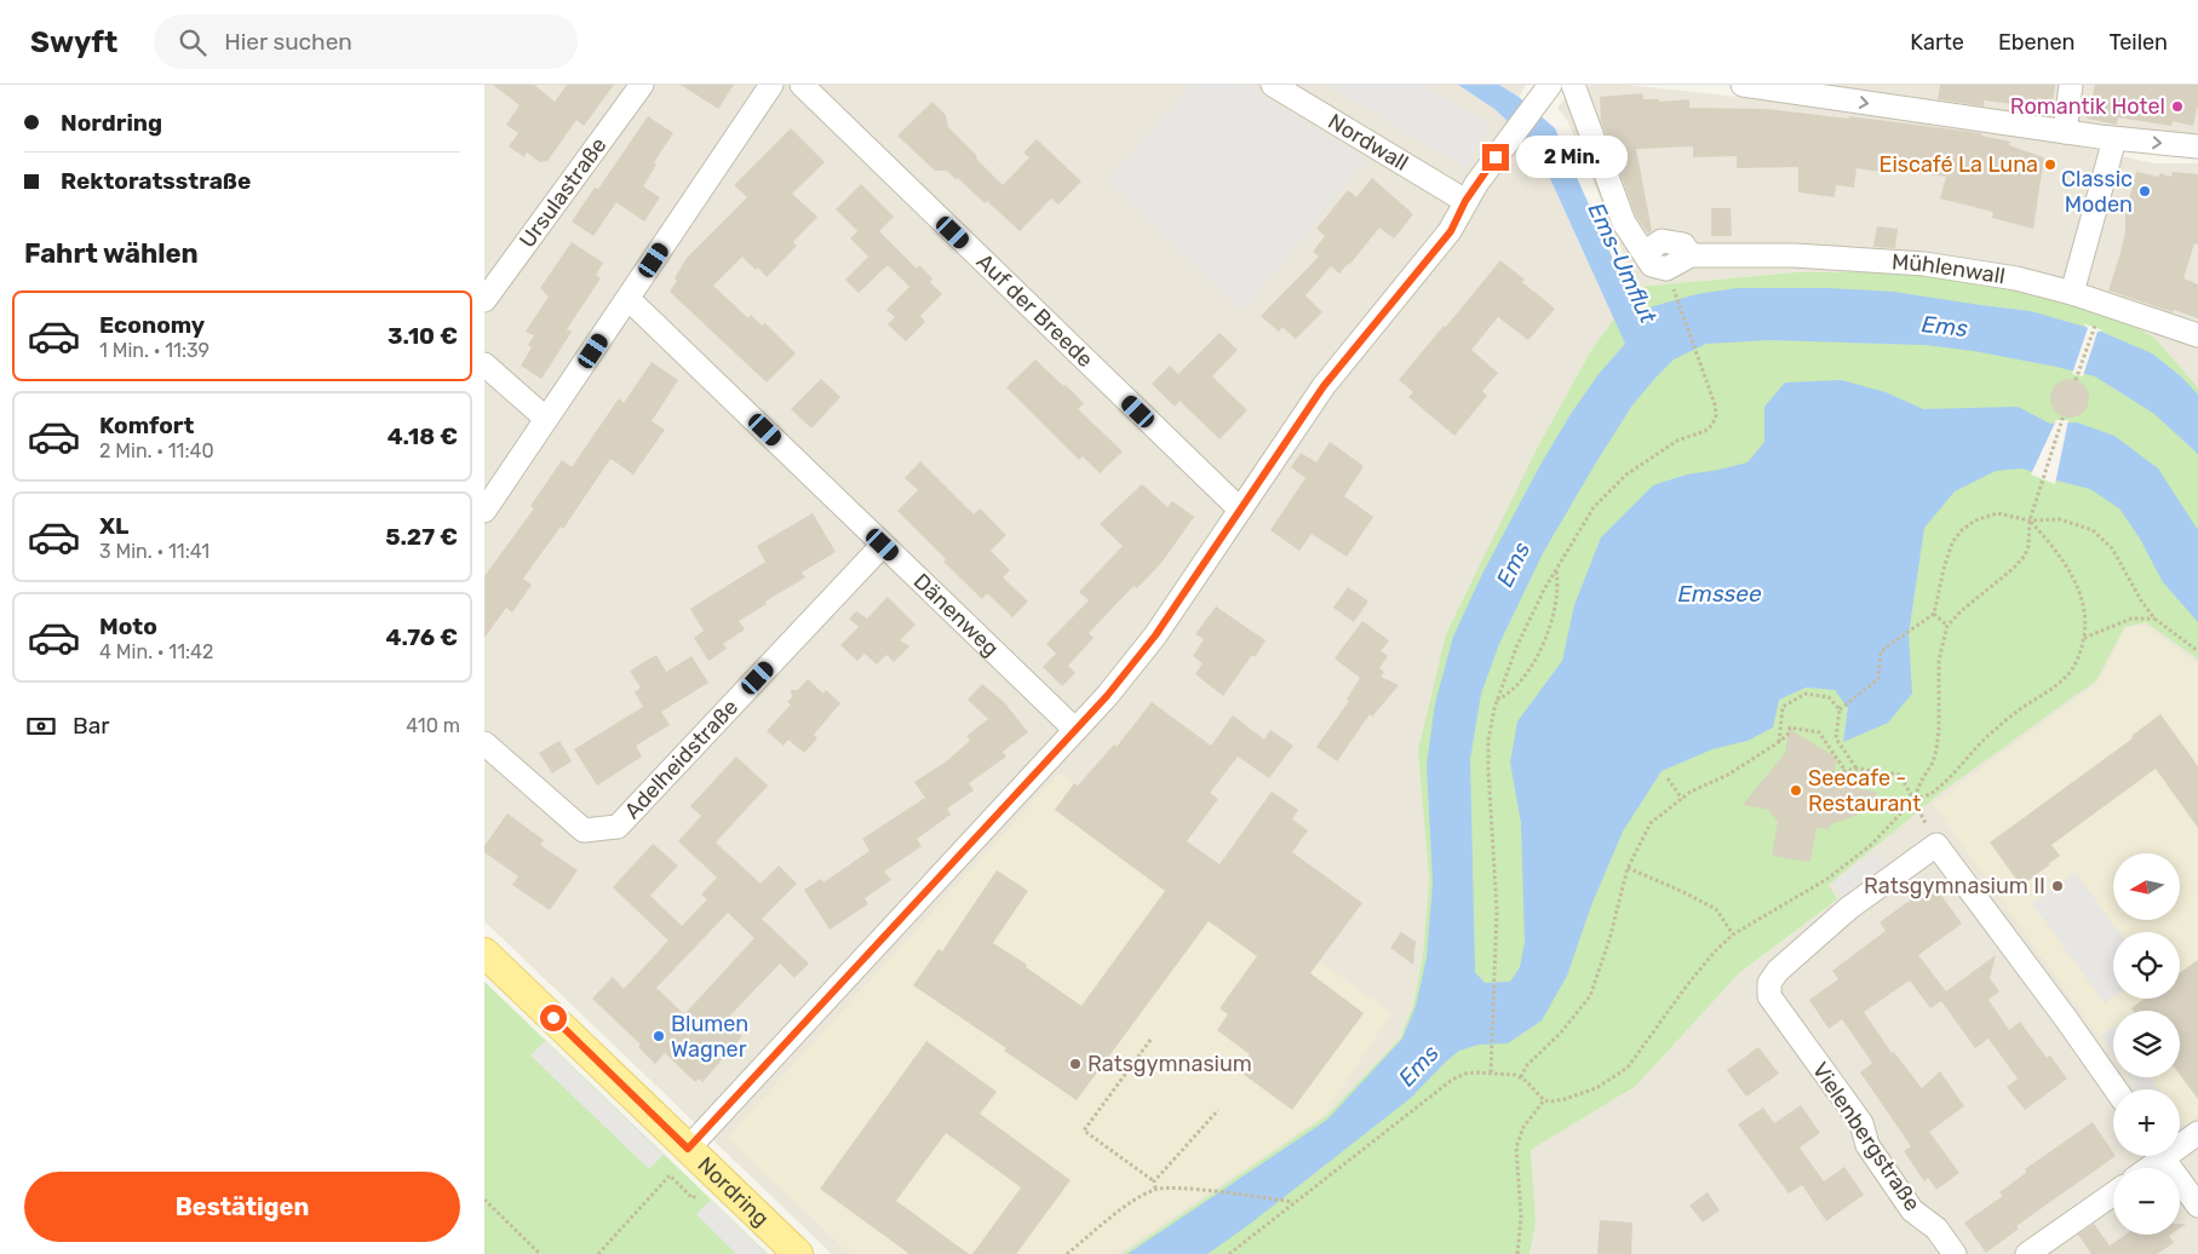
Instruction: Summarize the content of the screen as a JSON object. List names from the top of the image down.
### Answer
{
  "streets": {
    "main road": ["Nordring"],
    "street": [
      "Nordwall",
      "Ursulastraße",
      "Mühlenwall",
      "Auf der Breede",
      "Dänenweg",
      "Adelheidstraße",
      "Vielenbergstraße"
    ]
  },
  "crossings": [
    ["Dänenweg", "Adelheidstraße"]
  ],
  "water": ["Ems-Umflut", "Ems", "Emssee"],
  "places": [
    "Romantik Hotel",
    "Eiscafé La Luna",
    "Classic Moden",
    "Seecafe - Restaurant",
    "Ratsgymnasium II",
    "Blumen Wagner",
    "Ratsgymnasium"
  ],
  "north": "left",
  "page": {
    "header": "Swyft",
    "search": "Hier suchen",
    "nav": ["Karte", "Ebenen", "Teilen"],
    "banner": ["Nordring", "Rektoratsstraße"],
    "bubble": "2 Min.",
    "heading": "Fahrt wählen",
    "list": [
      {
        "name": "Economy",
        "note": "1 Min. · 11:39",
        "value": "3.10 €"
      },
      {
        "name": "Komfort",
        "note": "2 Min. · 11:40",
        "value": "4.18 €"
      },
      {
        "name": "XL",
        "note": "3 Min. · 11:41",
        "value": "5.27 €"
      },
      {
        "name": "Moto",
        "note": "4 Min. · 11:42",
        "value": "4.76 €"
      }
    ],
    "pay": ["Bar", "410 m"],
    "map_buttons": ["+", "−"],
    "buttons": "Bestätigen"
  }
}
